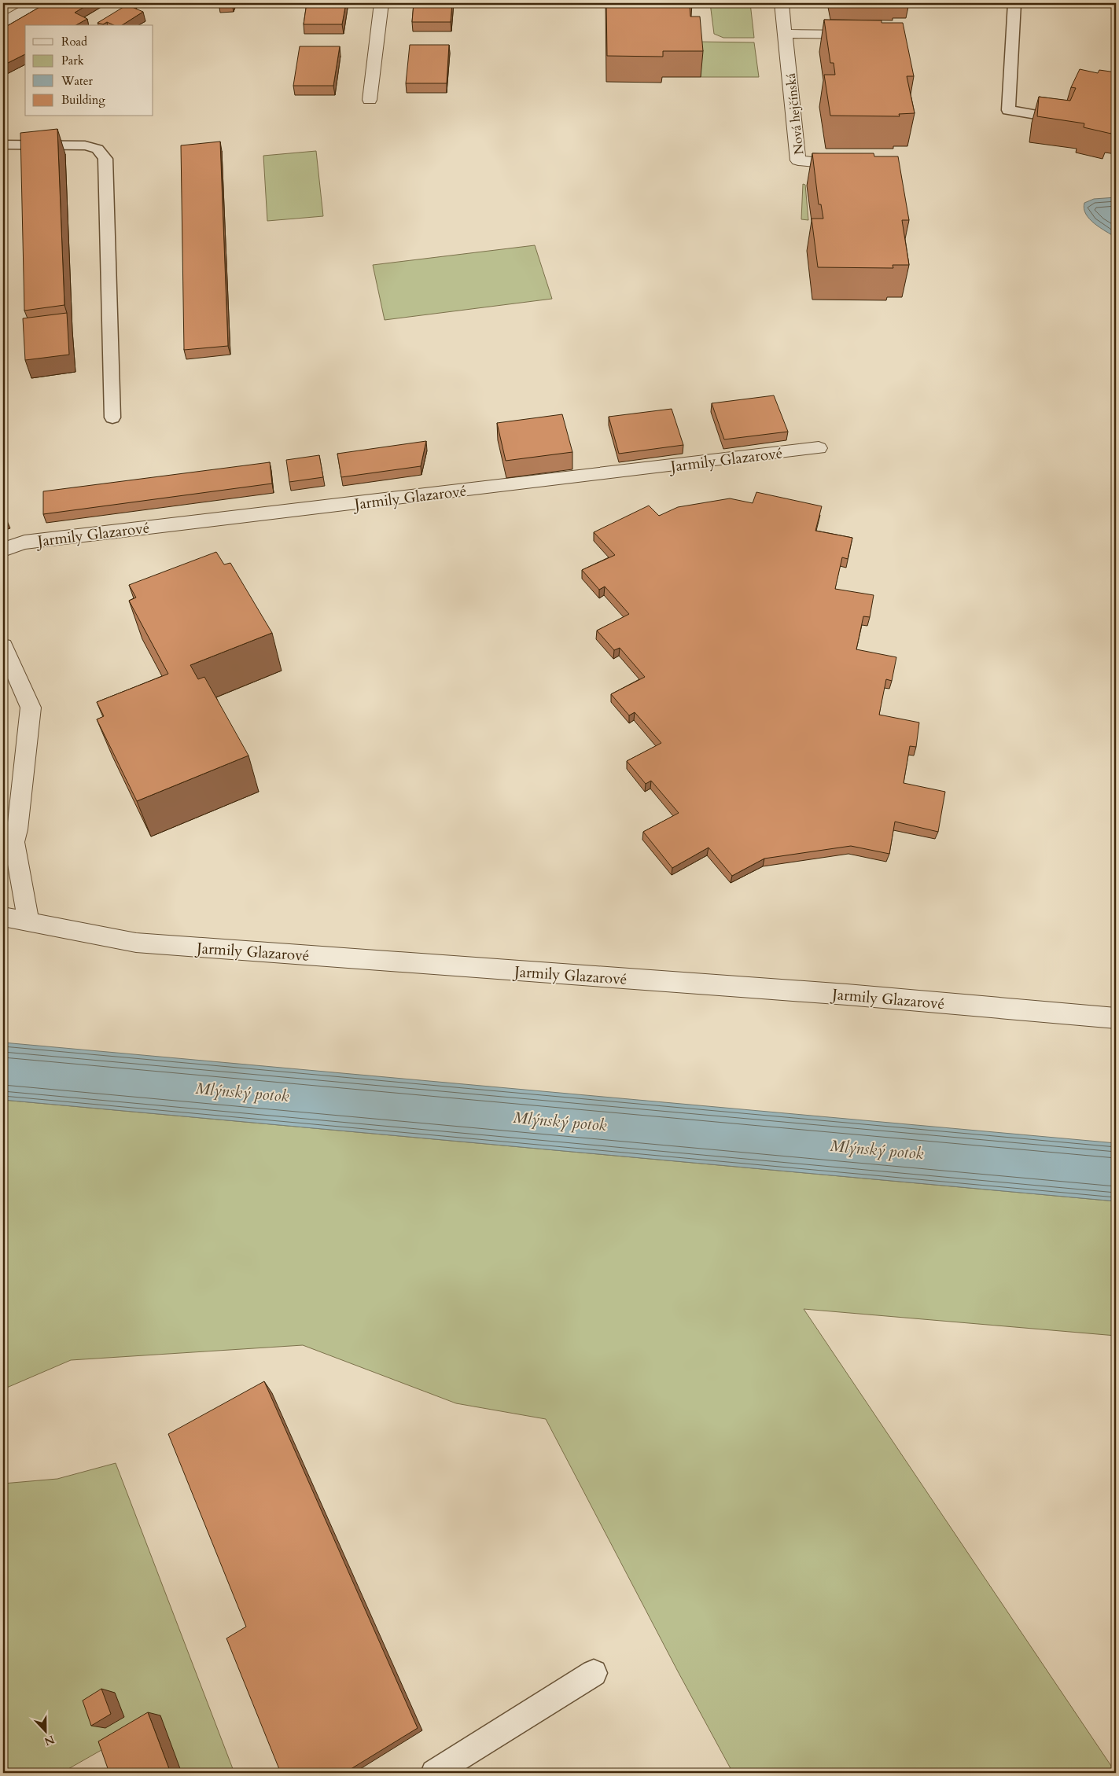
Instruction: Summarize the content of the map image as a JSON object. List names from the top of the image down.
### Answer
{
  "streets": {
    "street": ["Nová hejčínská", "Jarmily Glazarové"]
  },
  "water": ["Mlýnský potok"],
  "legend": [
    "Road",
    "Park",
    "Water",
    "Building"
  ],
  "north": "bottom"
}
